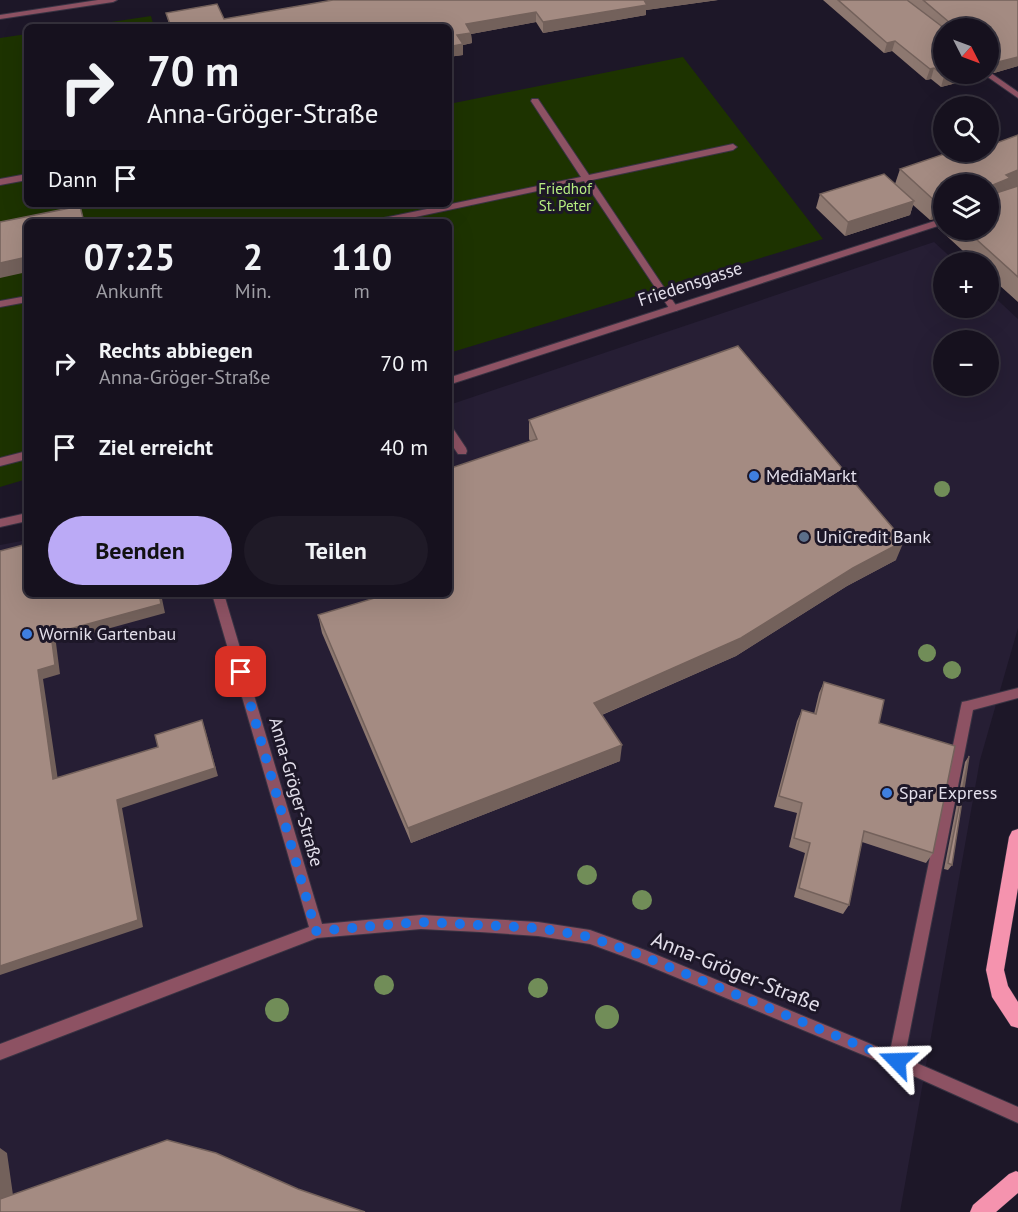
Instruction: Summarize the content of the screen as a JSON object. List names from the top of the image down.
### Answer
{
  "streets": {
    "street": ["Friedensgasse", "Anna-Gröger-Straße"]
  },
  "parks": ["Friedhof St. Peter"],
  "places": [
    "MediaMarkt",
    "UniCredit Bank",
    "Wornik Gartenbau",
    "Spar Express"
  ],
  "north": "bottom right",
  "page": {
    "map_buttons": ["+", "−"],
    "turn": ["70 m", "Anna-Gröger-Straße"],
    "then": "Dann",
    "eta": [
      "07:25",
      "Ankunft",
      "2",
      "Min.",
      "110",
      "m"
    ],
    "list": [
      {
        "name": "Rechts abbiegen",
        "note": "Anna-Gröger-Straße",
        "value": "70 m"
      },
      {
        "name": "Ziel erreicht",
        "value": "40 m"
      }
    ],
    "buttons": ["Beenden", "Teilen"]
  }
}
